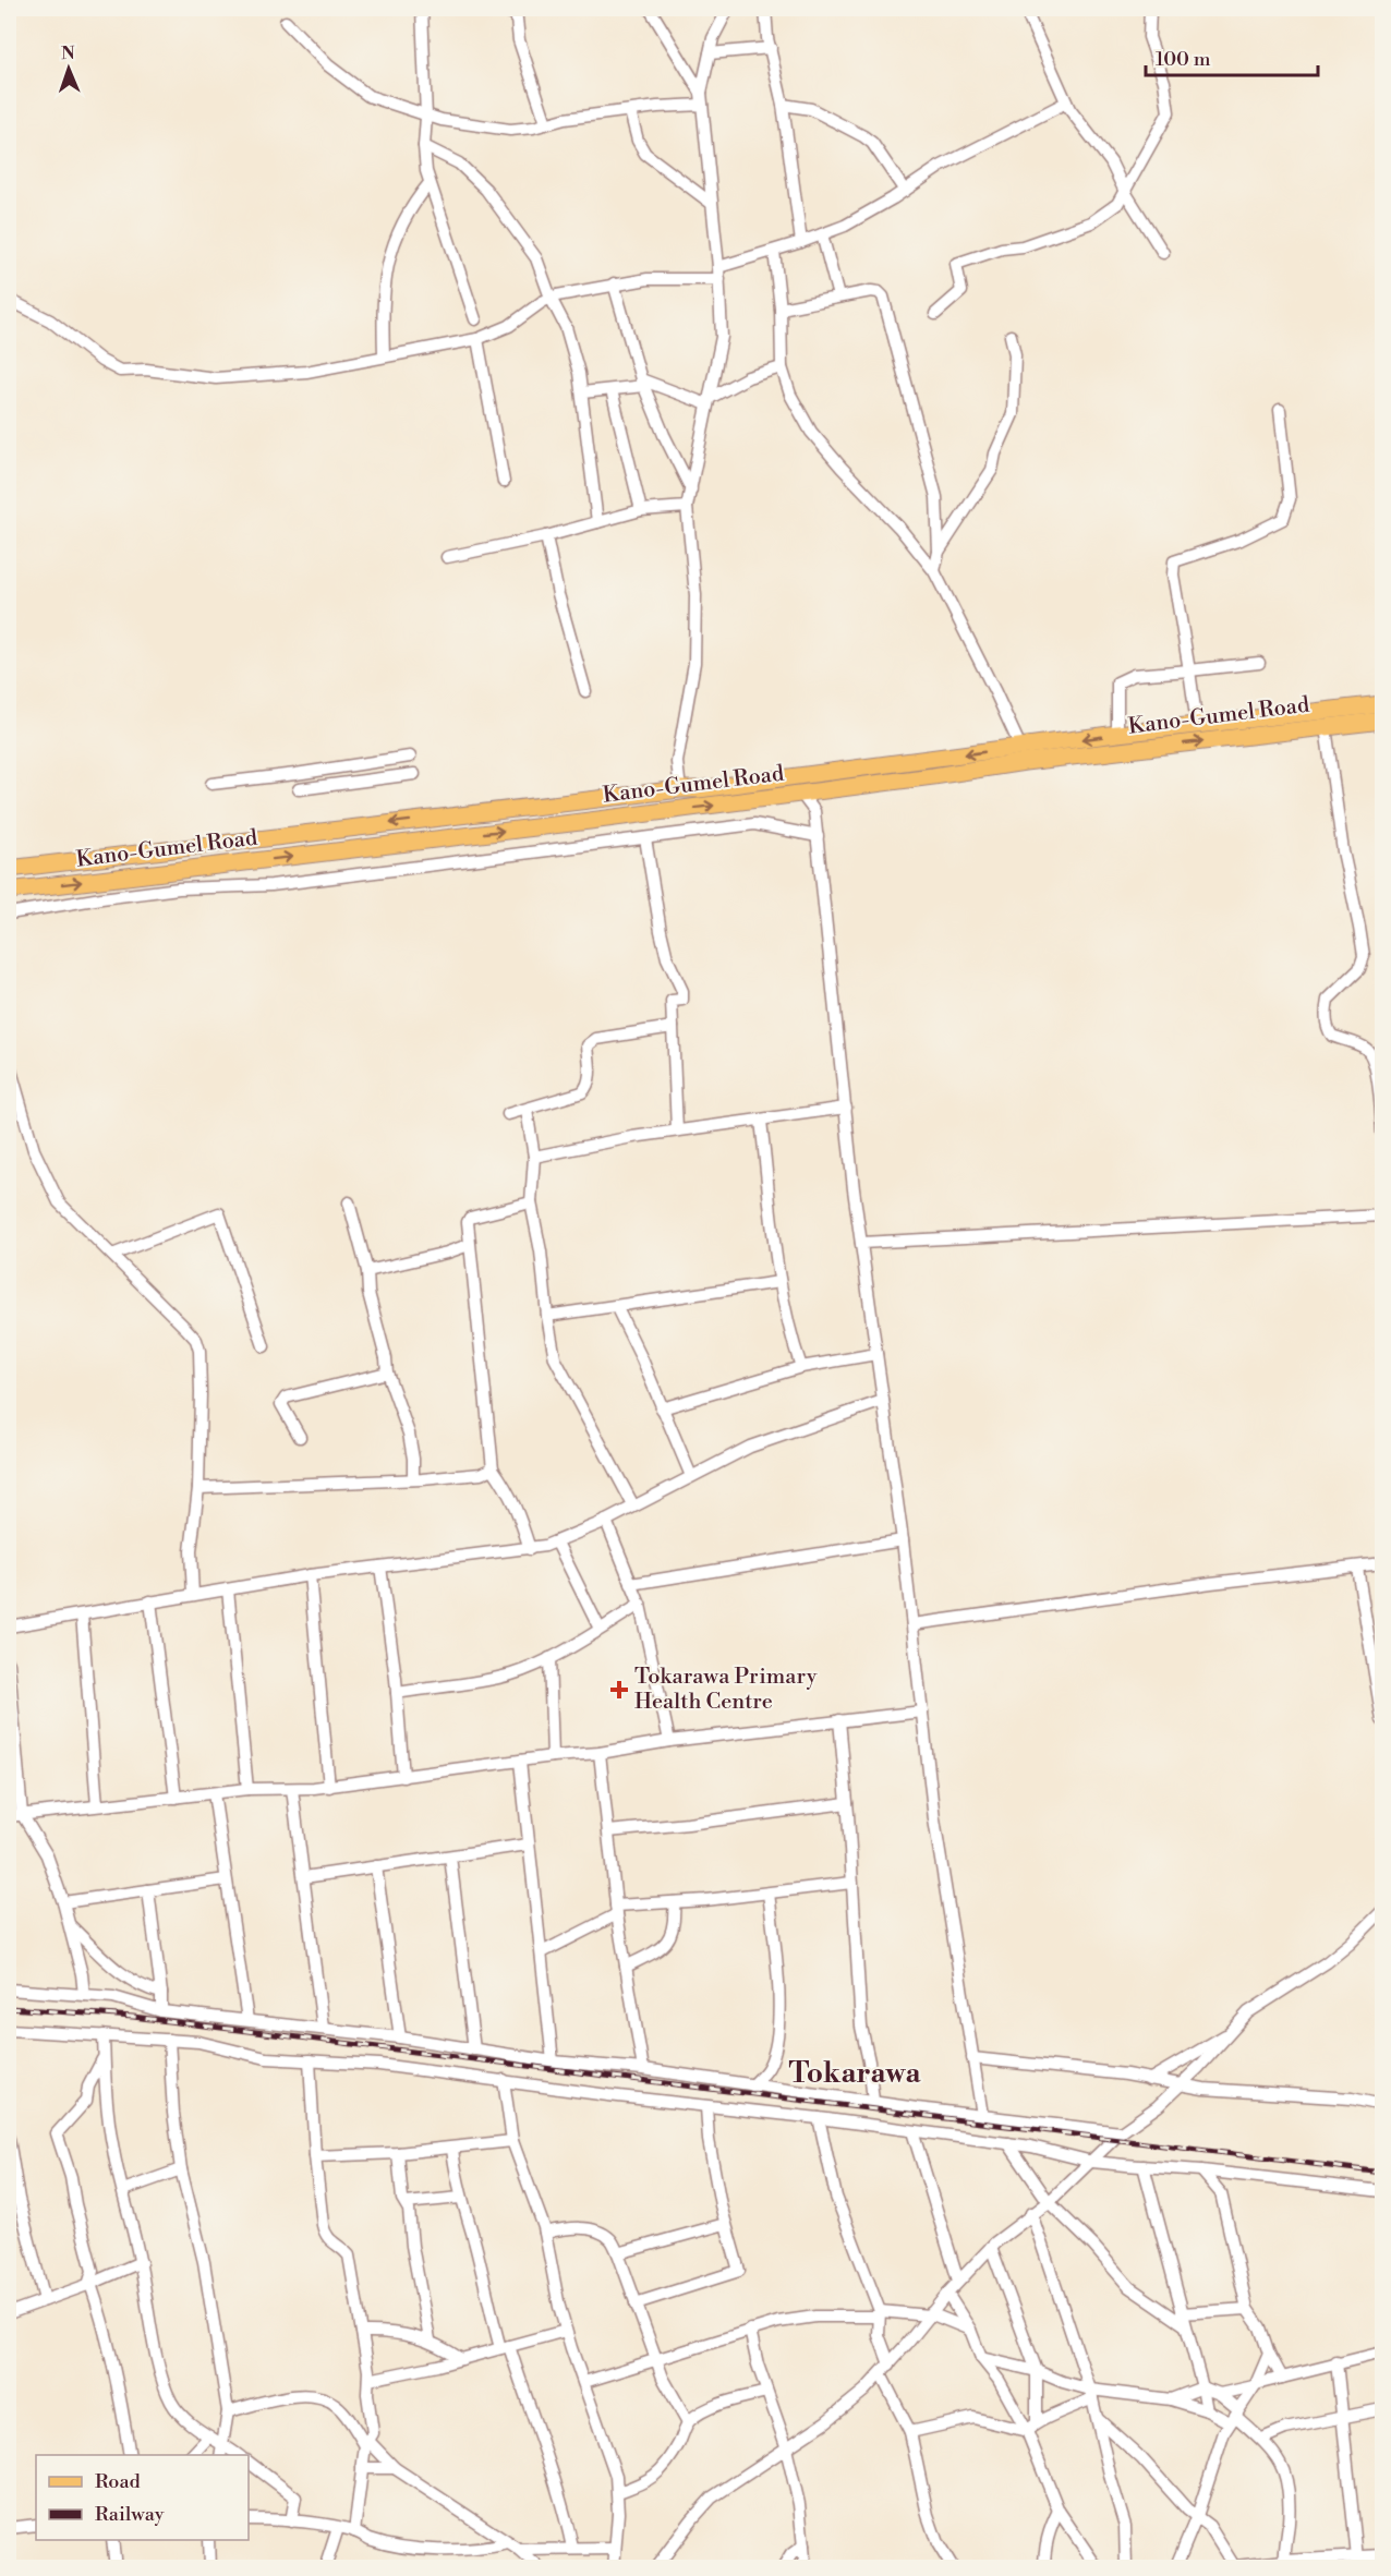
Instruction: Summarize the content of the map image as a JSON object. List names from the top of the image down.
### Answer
{
  "streets": {
    "main road": ["Kano-Gumel Road"]
  },
  "districts": ["Tokarawa"],
  "places": {
    "health": ["Tokarawa Primary Health Centre"]
  },
  "legend": ["Road", "Railway"],
  "scale_bar": "100 m",
  "north": "top"
}
